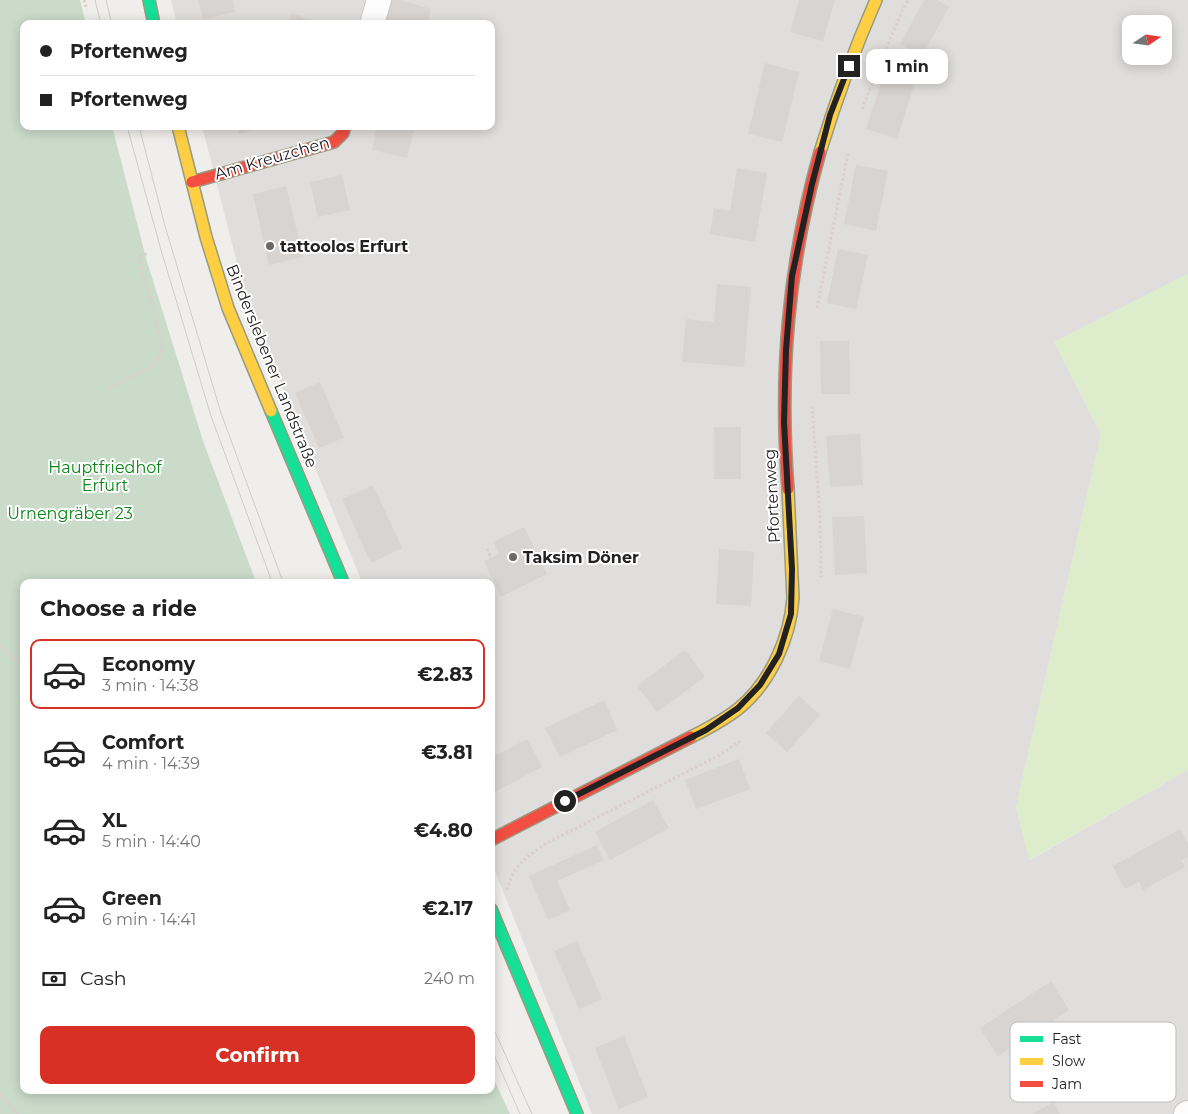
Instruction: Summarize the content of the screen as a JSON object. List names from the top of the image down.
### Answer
{
  "streets": {
    "street": ["Am Kreuzchen", "Binderslebener Landstraße", "Pfortenweg"]
  },
  "crossings": [
    ["Am Kreuzchen", "Binderslebener Landstraße"]
  ],
  "parks": ["Hauptfriedhof Erfurt", "Urnengräber 23"],
  "places": ["tattoolos Erfurt", "Taksim Döner"],
  "legend": ["Fast", "Slow", "Jam"],
  "north": "right",
  "page": {
    "banner": ["Pfortenweg", "Pfortenweg"],
    "bubble": "1 min",
    "heading": "Choose a ride",
    "list": [
      {
        "name": "Economy",
        "note": "3 min · 14:38",
        "value": "€2.83"
      },
      {
        "name": "Comfort",
        "note": "4 min · 14:39",
        "value": "€3.81"
      },
      {
        "name": "XL",
        "note": "5 min · 14:40",
        "value": "€4.80"
      },
      {
        "name": "Green",
        "note": "6 min · 14:41",
        "value": "€2.17"
      }
    ],
    "pay": ["Cash", "240 m"],
    "buttons": "Confirm"
  }
}
